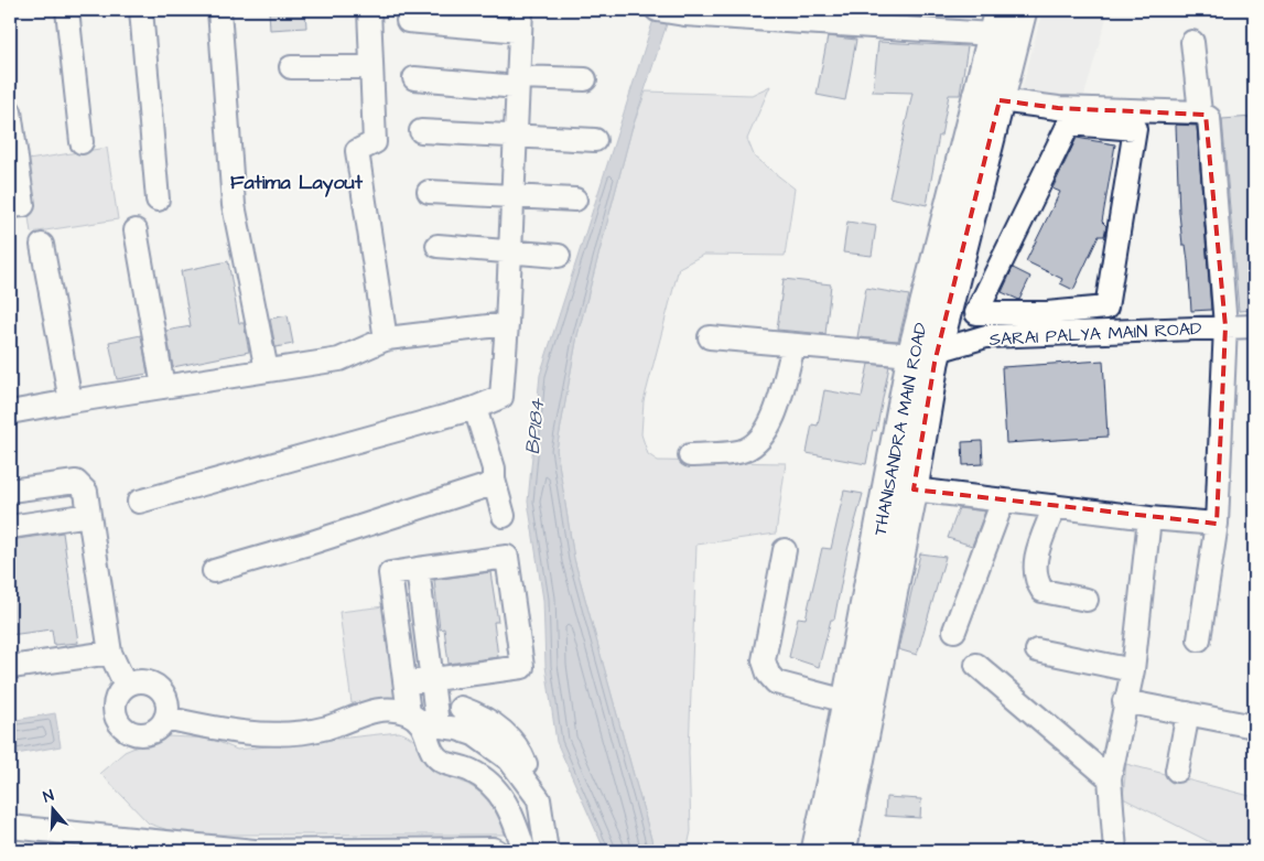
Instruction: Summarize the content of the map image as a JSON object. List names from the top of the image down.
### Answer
{
  "streets": {
    "main road": ["THANISANDRA MAIN ROAD"],
    "street": ["SARAI PALYA MAIN ROAD"]
  },
  "crossings": [
    ["SARAI PALYA MAIN ROAD", "THANISANDRA MAIN ROAD"]
  ],
  "districts": ["Fatima Layout"],
  "water": ["BP184"],
  "north": "top"
}
